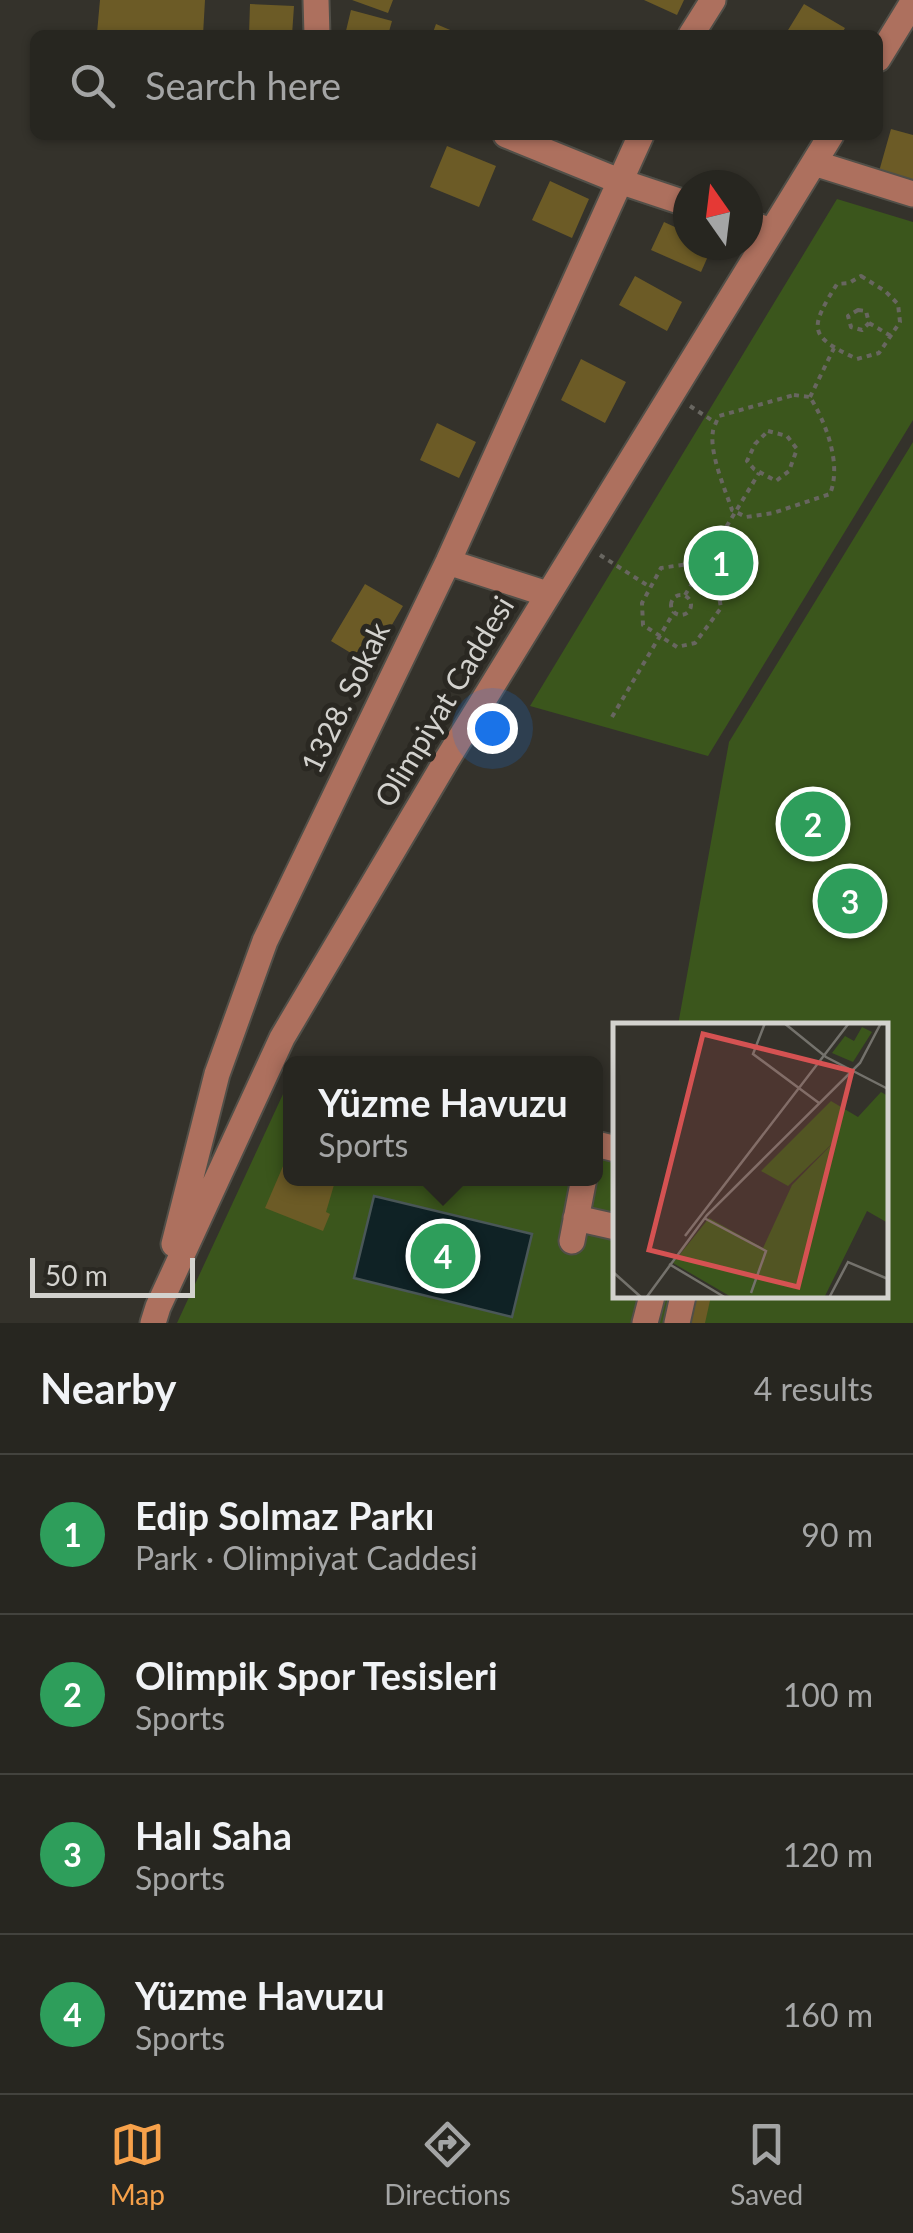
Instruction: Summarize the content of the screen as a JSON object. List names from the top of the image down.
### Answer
{
  "streets": {
    "street": ["1328. Sokak", "Olimpiyat Caddesi"]
  },
  "crossings": [
    ["1328. Sokak", "Olimpiyat Caddesi"]
  ],
  "scale_bar": "50 m",
  "north": "top",
  "page": {
    "search": "Search here",
    "pins": [
      "1",
      "2",
      "3",
      "4"
    ],
    "popup": ["Yüzme Havuzu", "Sports"],
    "scale": "50 m",
    "heading": ["Nearby", "4 results"],
    "list": [
      {
        "mark": "1",
        "name": "Edip Solmaz Parkı",
        "note": "Park · Olimpiyat Caddesi",
        "value": "90 m"
      },
      {
        "mark": "2",
        "name": "Olimpik Spor Tesisleri",
        "note": "Sports",
        "value": "100 m"
      },
      {
        "mark": "3",
        "name": "Halı Saha",
        "note": "Sports",
        "value": "120 m"
      },
      {
        "mark": "4",
        "name": "Yüzme Havuzu",
        "note": "Sports",
        "value": "160 m"
      }
    ],
    "nav": ["Map", "Directions", "Saved"]
  }
}
